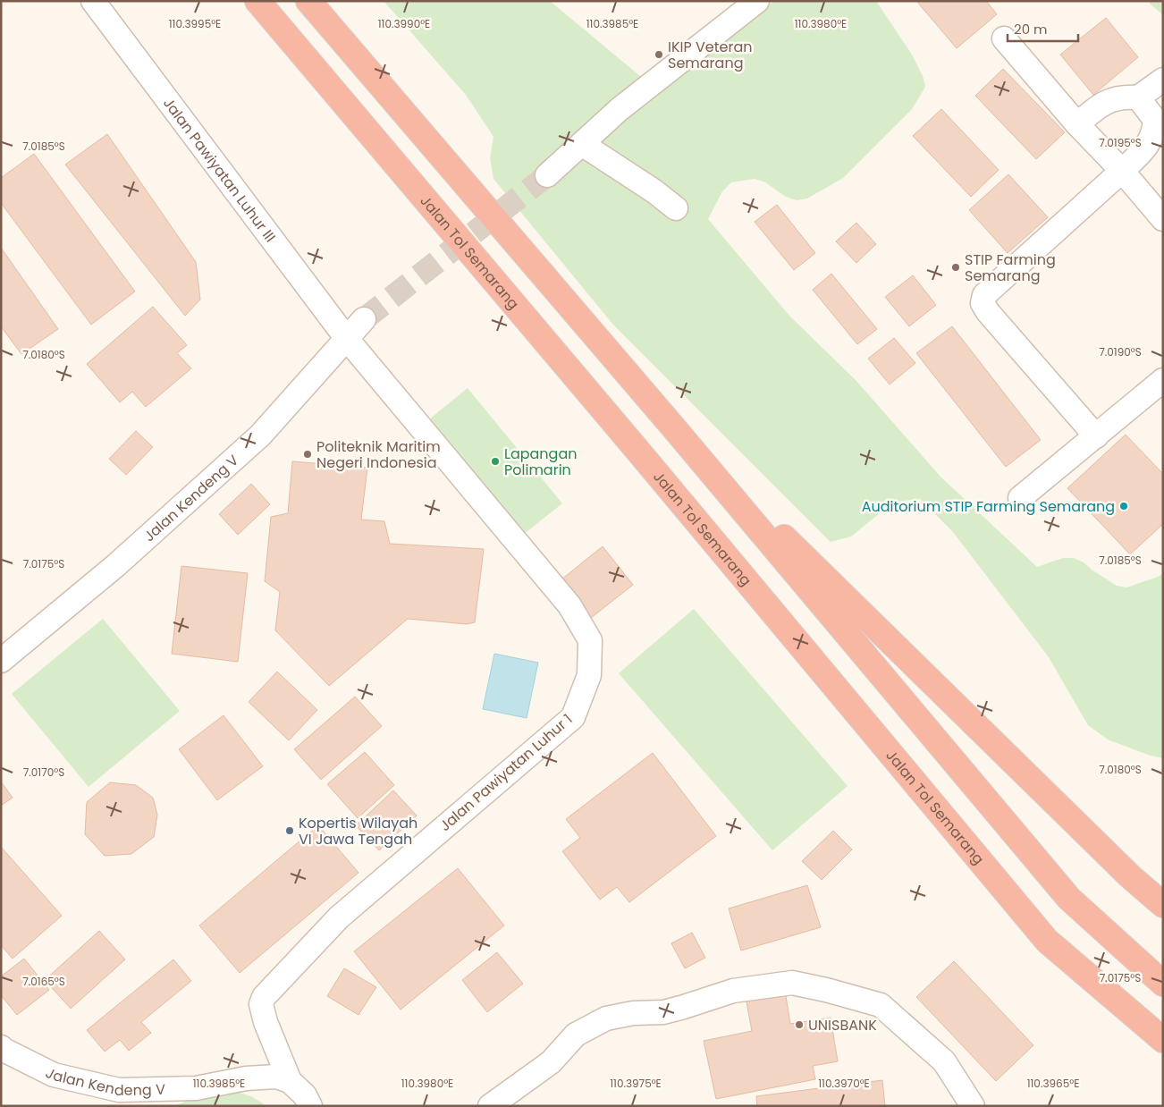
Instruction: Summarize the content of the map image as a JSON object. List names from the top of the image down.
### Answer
{
  "streets": {
    "highway": ["Jalan Tol Semarang"],
    "street": ["Jalan Pawiyatan Luhur III", "Jalan Kendeng V", "Jalan Pawiyatan Luhur 1"]
  },
  "crossings": [
    ["Jalan Pawiyatan Luhur III", "Jalan Kendeng V"],
    ["Jalan Pawiyatan Luhur III", "Jalan Pawiyatan Luhur 1"],
    ["Jalan Kendeng V", "Jalan Pawiyatan Luhur 1"]
  ],
  "places": [
    "IKIP Veteran Semarang",
    "STIP Farming Semarang",
    "Politeknik Maritim Negeri Indonesia",
    "Lapangan Polimarin",
    "Auditorium STIP Farming Semarang",
    "Kopertis Wilayah VI Jawa Tengah",
    "UNISBANK"
  ],
  "scale_bar": "20 m",
  "coordinates": [
    "110.3995°E",
    "110.3990°E",
    "110.3985°E",
    "110.3980°E",
    "7.0195°S",
    "7.0185°S",
    "7.0190°S",
    "7.0180°S",
    "7.0175°S",
    "7.0170°S",
    "7.0165°S",
    "110.3975°E",
    "110.3970°E",
    "110.3965°E"
  ]
}
